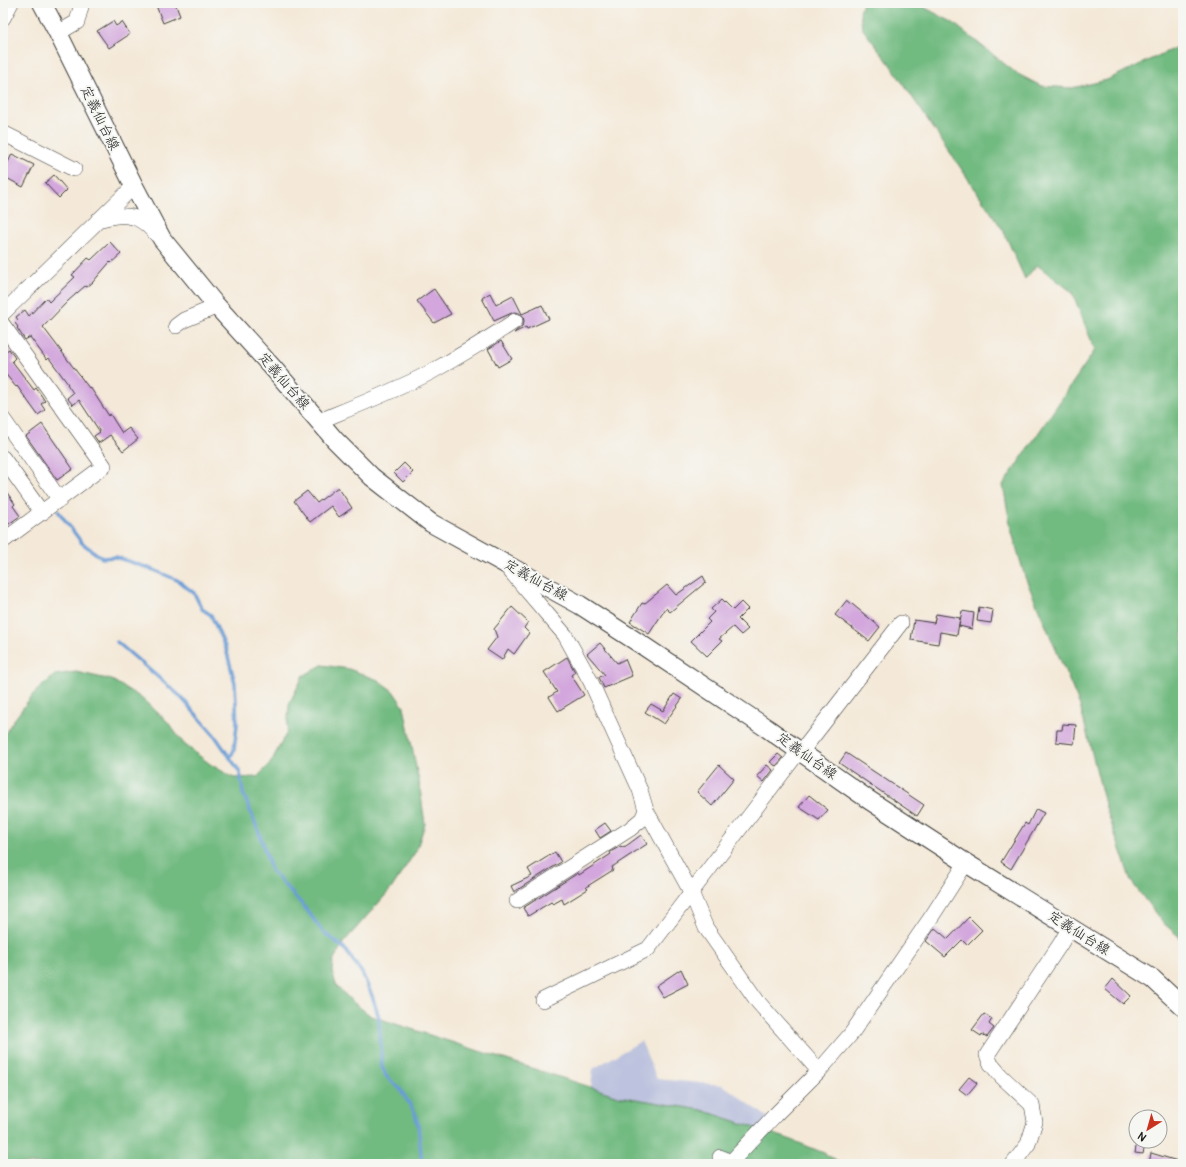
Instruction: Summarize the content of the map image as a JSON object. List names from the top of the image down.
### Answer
{
  "streets": {
    "main road": ["定義仙台線"]
  },
  "north": "bottom left"
}
